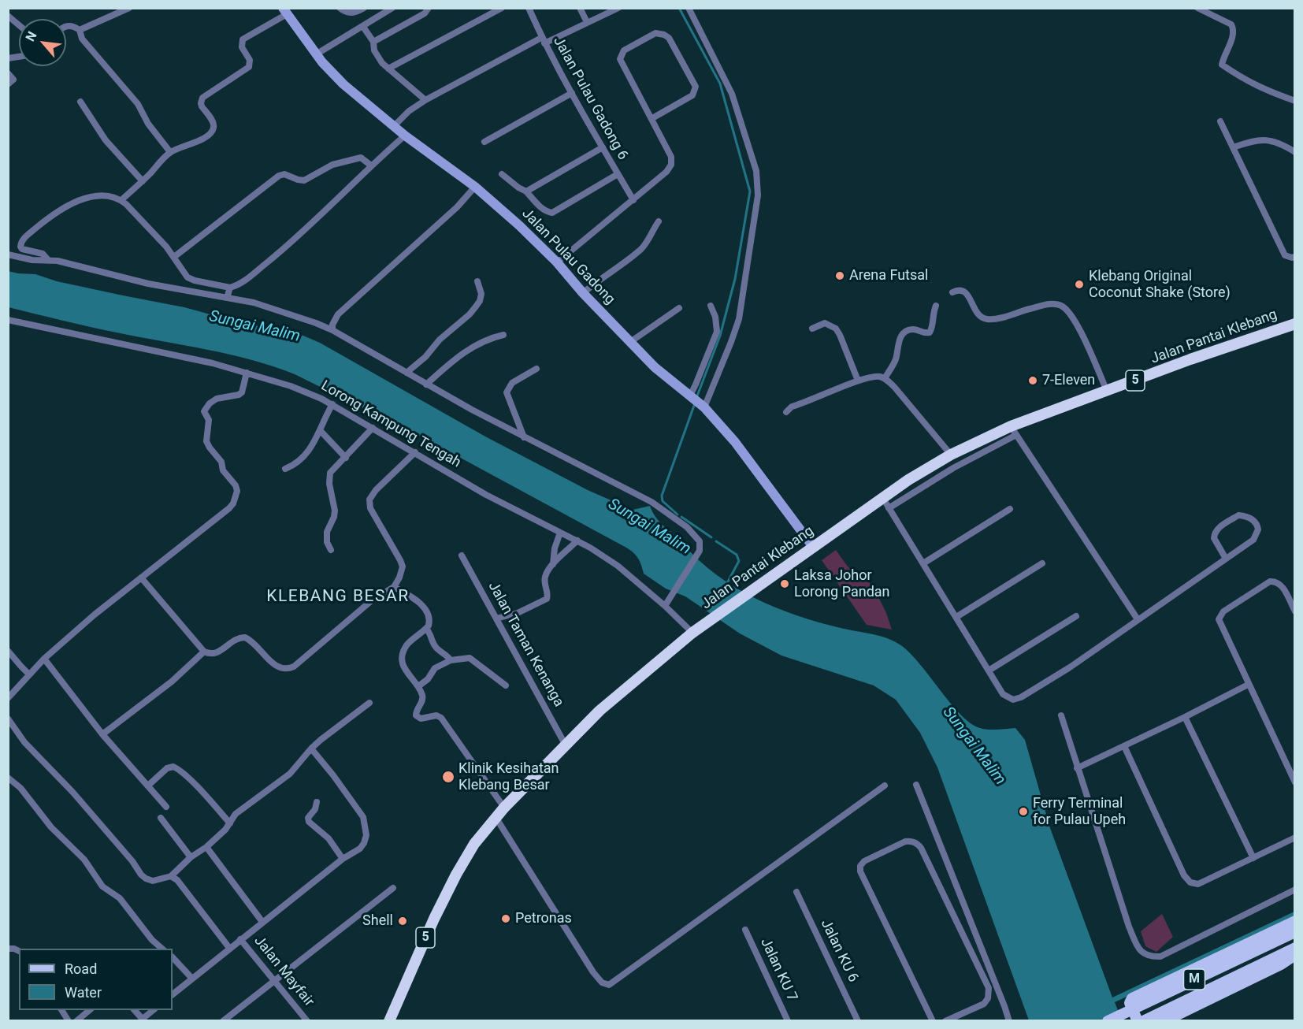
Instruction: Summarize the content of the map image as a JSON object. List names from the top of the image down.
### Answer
{
  "streets": {
    "highway": ["Jalan Pantai Klebang", "5"],
    "main road": ["Jalan Pulau Gadong", "M"],
    "street": [
      "Jalan Pulau Gadong 6",
      "Lorong Kampung Tengah",
      "Jalan Taman Kenanga",
      "Jalan KU 6",
      "Jalan KU 7",
      "Jalan Mayfair"
    ]
  },
  "crossings": [
    ["Jalan Pulau Gadong", "Jalan Pantai Klebang"],
    ["Jalan Pantai Klebang", "Lorong Kampung Tengah"],
    ["Jalan Pantai Klebang", "Jalan Taman Kenanga"]
  ],
  "districts": ["KLEBANG BESAR"],
  "water": ["Sungai Malim"],
  "places": [
    "Arena Futsal",
    "Klebang Original Coconut Shake (Store)",
    "7-Eleven",
    "Laksa Johor Lorong Pandan",
    "Klinik Kesihatan Klebang Besar",
    "Ferry Terminal for Pulau Upeh",
    "Petronas",
    "Shell"
  ],
  "legend": ["Road", "Water"],
  "north": "top left"
}
